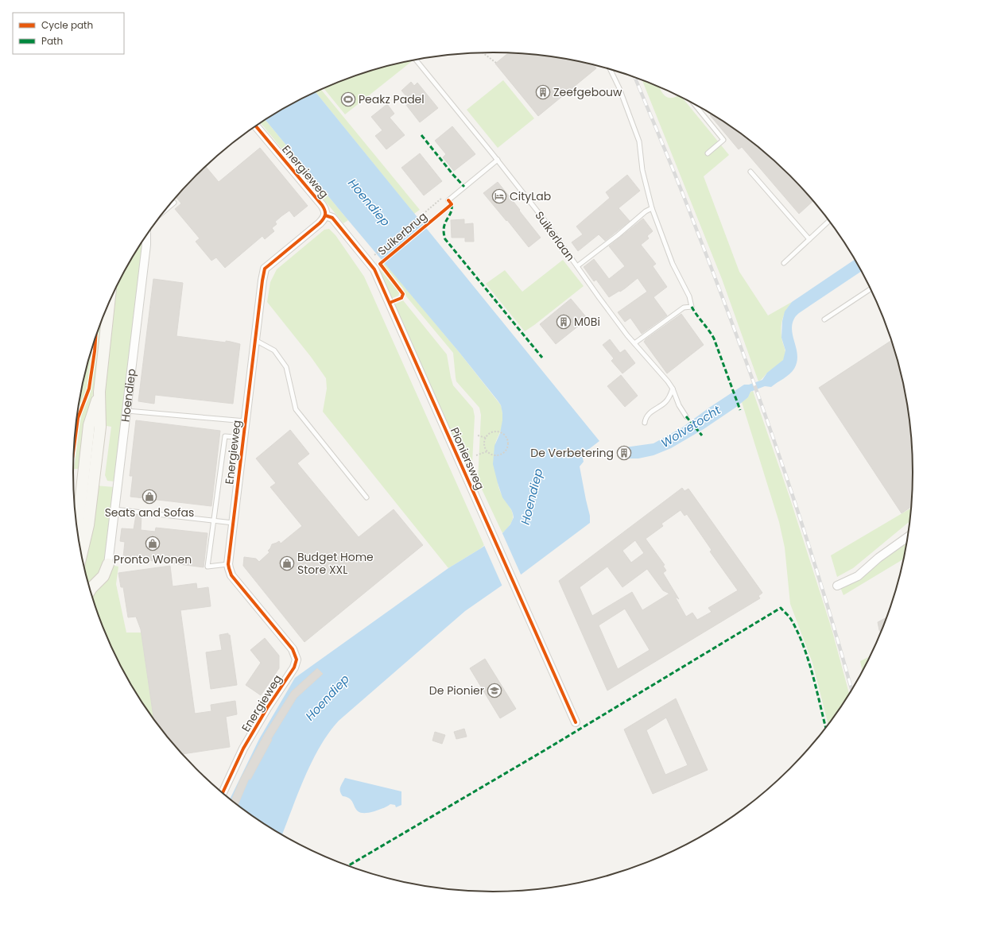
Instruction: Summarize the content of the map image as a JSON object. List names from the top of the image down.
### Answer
{
  "streets": {
    "street": ["Energieweg", "Hoendiep", "Pioniersweg"],
    "lane": ["Suikerlaan"],
    "cycle path": ["Suikerbrug"]
  },
  "crossings": [
    ["Energieweg", "Hoendiep"],
    ["Energieweg", "Pioniersweg"]
  ],
  "water": ["Hoendiep", "Wolvetocht"],
  "places": {
    "building": ["Zeefgebouw", "M0Bi", "De Verbetering"],
    "sports": ["Peakz Padel"],
    "hotel": ["CityLab"],
    "shop": ["Seats and Sofas", "Pronto Wonen", "Budget Home Store XXL"],
    "school or university": ["De Pionier"]
  },
  "legend": ["Cycle path", "Path"]
}
